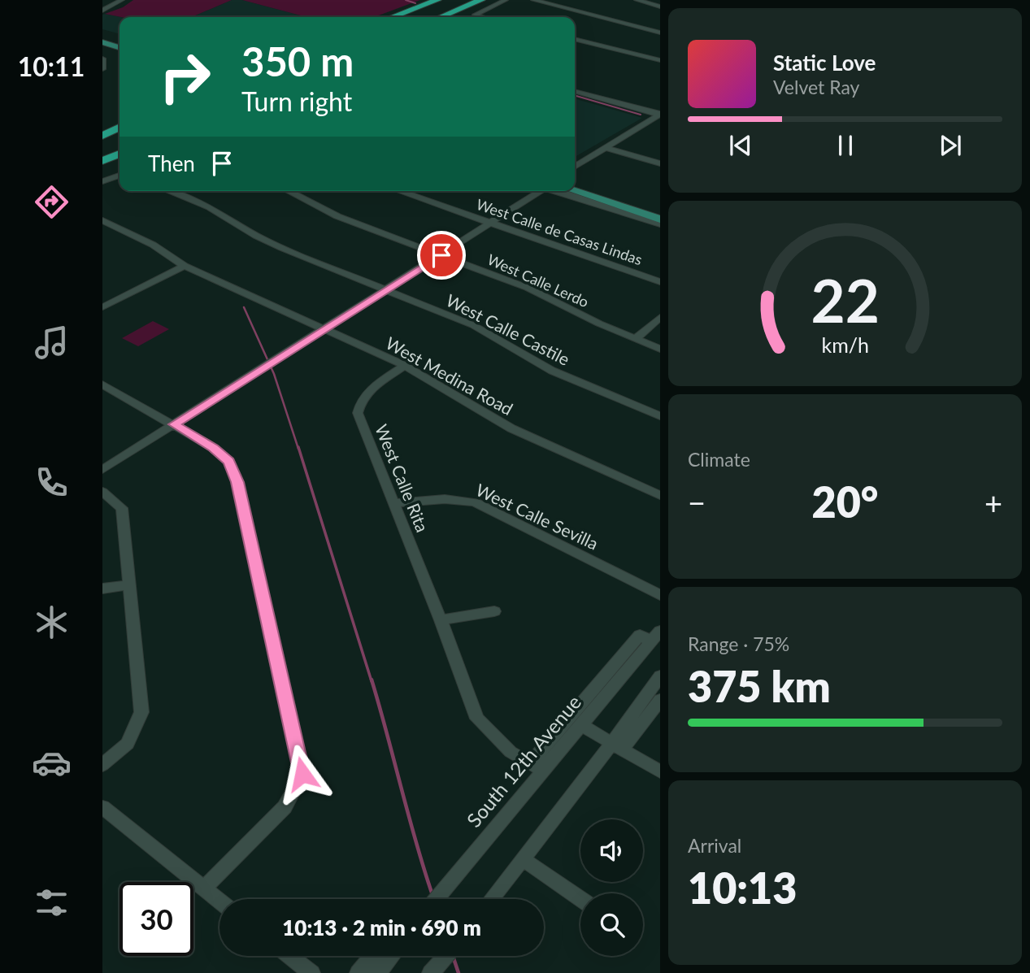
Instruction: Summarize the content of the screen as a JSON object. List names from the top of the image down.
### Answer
{
  "streets": {
    "street": [
      "West Calle de Casas Lindas",
      "West Calle Lerdo",
      "West Calle Castile",
      "West Medina Road",
      "West Calle Rita",
      "West Calle Sevilla",
      "South 12th Avenue"
    ]
  },
  "crossings": [
    ["West Medina Road", "West Calle Rita"],
    ["West Calle Rita", "West Calle Sevilla"],
    ["West Calle Rita", "South 12th Avenue"]
  ],
  "page": {
    "tabs": "10:11",
    "turn": ["350 m", "Turn right"],
    "song": ["Static Love", "Velvet Ray"],
    "then": "Then",
    "tile": [
      "Climate",
      ["Range · 75%", "375 km"],
      ["Arrival", "10:13"]
    ],
    "heat": ["−", "20°", "+"],
    "limit": "30",
    "trip": "10:13 · 2 min · 690 m",
    "gauge": ["22", "km/h"]
  }
}
